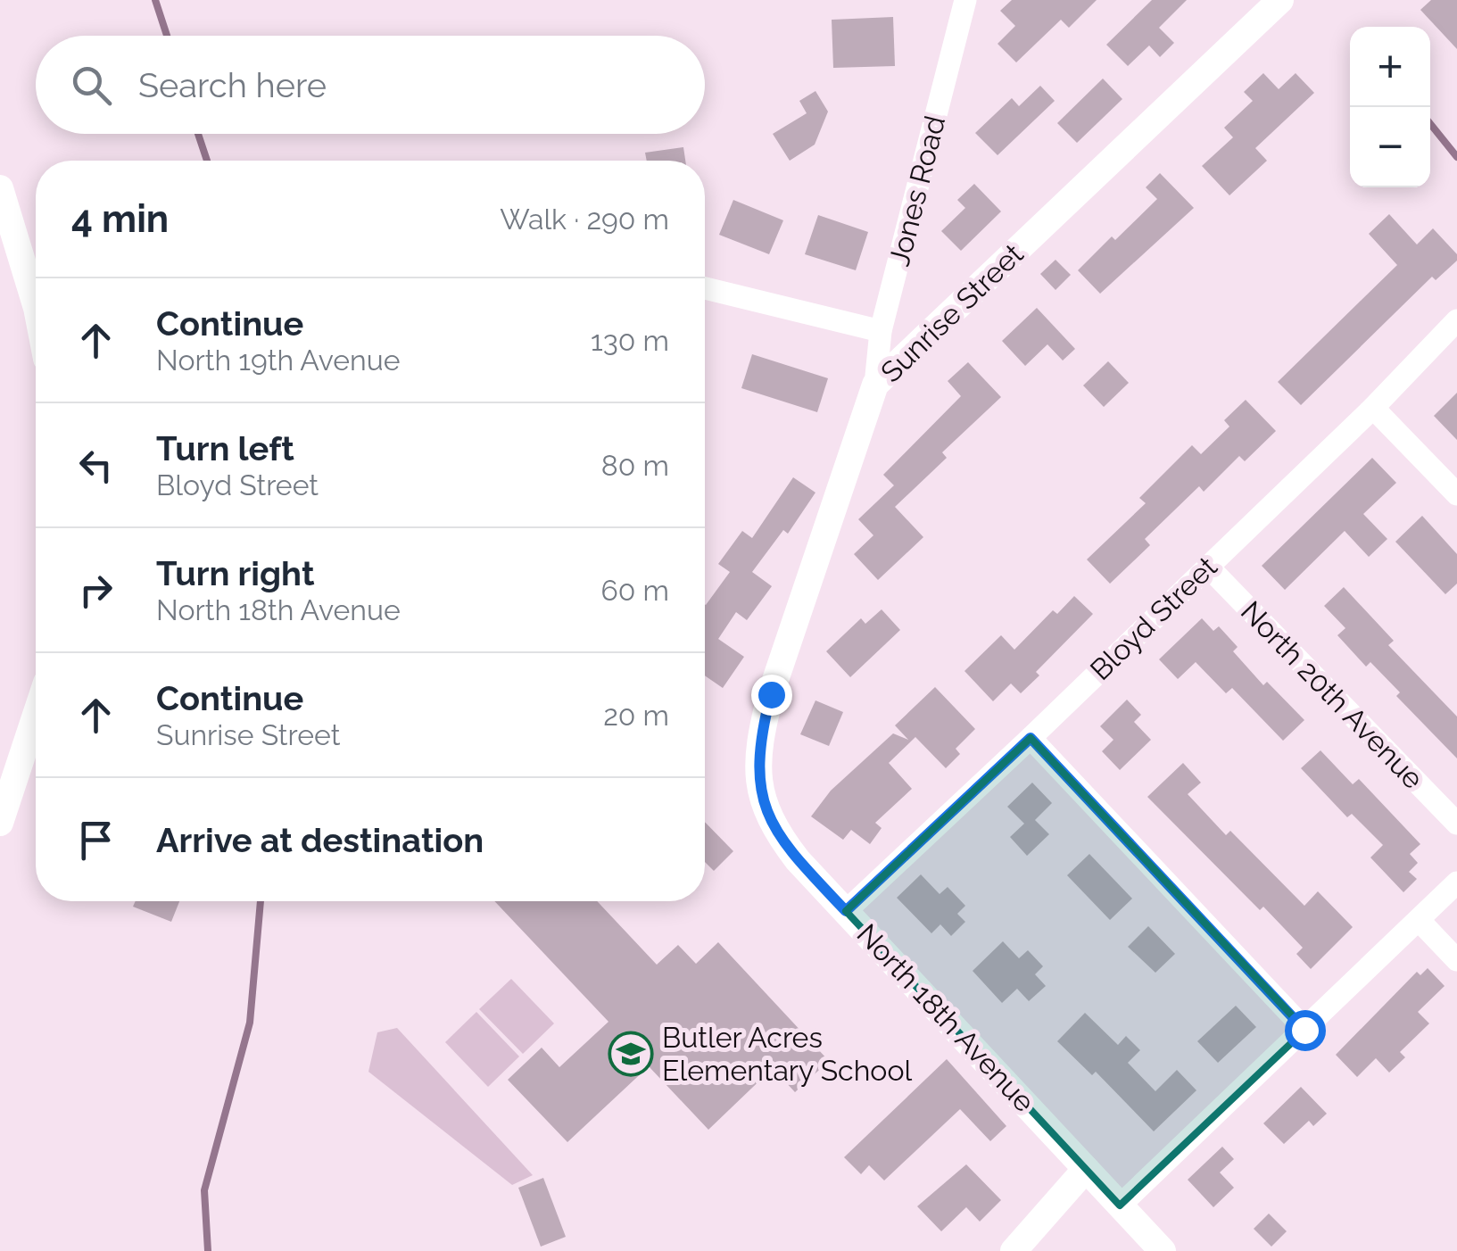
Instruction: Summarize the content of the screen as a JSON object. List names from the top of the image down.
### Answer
{
  "streets": {
    "street": [
      "Jones Road",
      "Sunrise Street",
      "Bloyd Street",
      "North 20th Avenue",
      "North 18th Avenue"
    ]
  },
  "crossings": [
    ["Jones Road", "Sunrise Street"],
    ["Sunrise Street", "North 18th Avenue"],
    ["Bloyd Street", "North 20th Avenue"],
    ["Bloyd Street", "North 18th Avenue"]
  ],
  "places": {
    "school or university": ["Butler Acres Elementary School"]
  },
  "page": {
    "map_buttons": ["+", "−"],
    "search": "Search here",
    "heading": ["4 min", "Walk · 290 m"],
    "list": [
      ["Continue", "North 19th Avenue", "130 m"],
      ["Turn left", "Bloyd Street", "80 m"],
      ["Turn right", "North 18th Avenue", "60 m"],
      ["Continue", "Sunrise Street", "20 m"],
      "Arrive at destination"
    ]
  }
}
